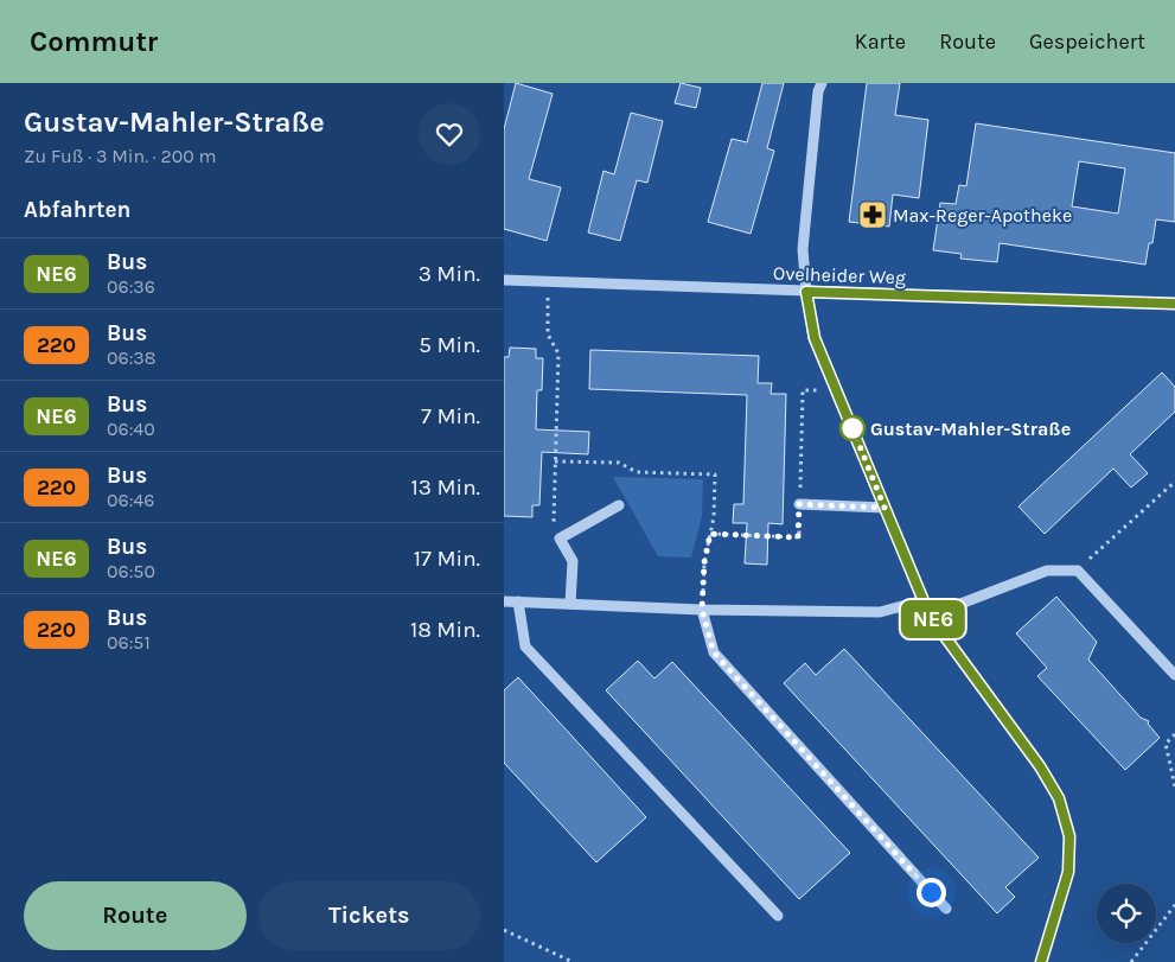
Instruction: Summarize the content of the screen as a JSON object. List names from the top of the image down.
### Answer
{
  "streets": {
    "street": ["Ovelheider Weg"]
  },
  "places": {
    "pharmacy": ["Max-Reger-Apotheke"],
    "other": ["Gustav-Mahler-Straße"]
  },
  "lines": ["bus line NE6"],
  "page": {
    "header": "Commutr",
    "nav": ["Karte", "Route", "Gespeichert"],
    "heading": [
      ["Gustav-Mahler-Straße", "Zu Fuß · 3 Min. · 200 m"],
      "Abfahrten"
    ],
    "on_map": "NE6",
    "list": [
      {
        "mark": "NE6",
        "name": "Bus",
        "note": "06:36",
        "value": "3 Min."
      },
      {
        "mark": "220",
        "name": "Bus",
        "note": "06:38",
        "value": "5 Min."
      },
      {
        "mark": "NE6",
        "name": "Bus",
        "note": "06:40",
        "value": "7 Min."
      },
      {
        "mark": "220",
        "name": "Bus",
        "note": "06:46",
        "value": "13 Min."
      },
      {
        "mark": "NE6",
        "name": "Bus",
        "note": "06:50",
        "value": "17 Min."
      },
      {
        "mark": "220",
        "name": "Bus",
        "note": "06:51",
        "value": "18 Min."
      }
    ],
    "buttons": ["Route", "Tickets"]
  }
}
